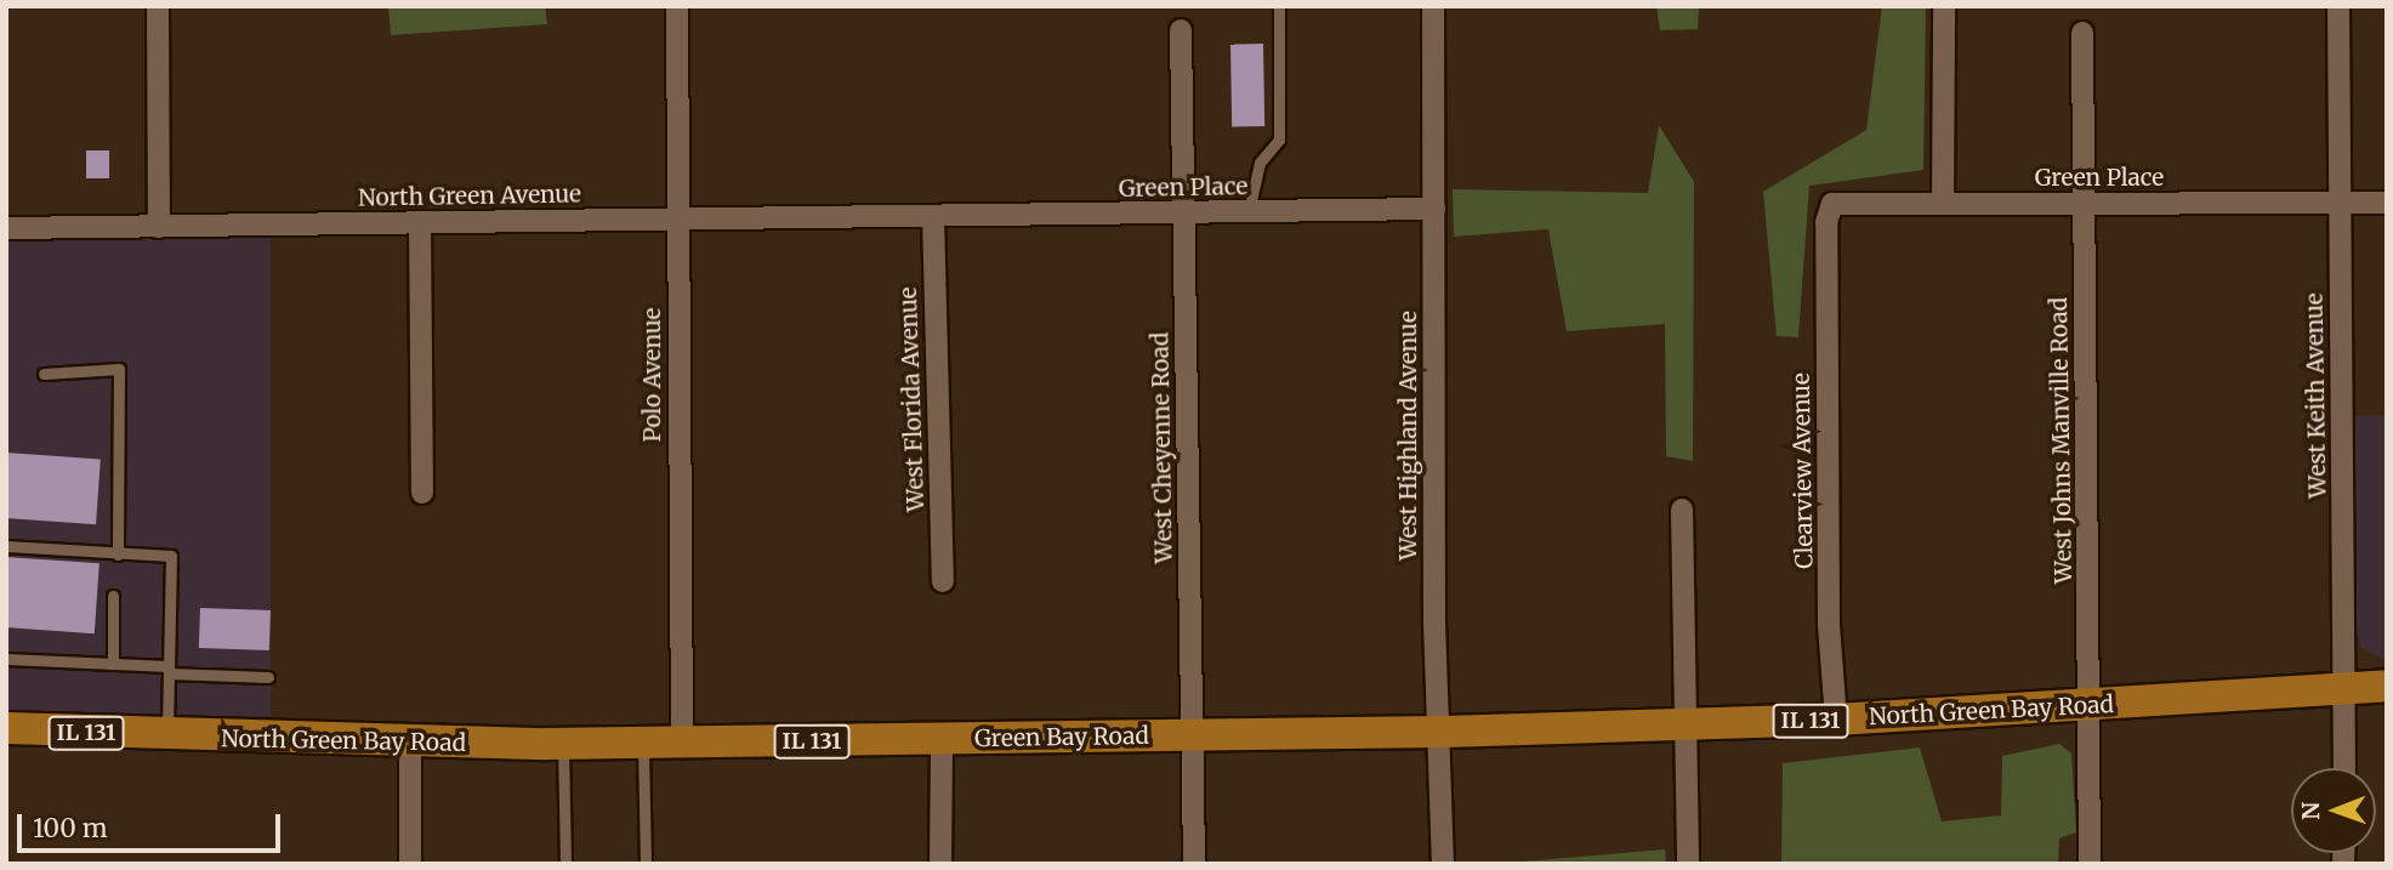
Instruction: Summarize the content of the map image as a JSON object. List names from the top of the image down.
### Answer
{
  "streets": {
    "main road": ["North Green Bay Road", "IL 131", "Green Bay Road"],
    "street": [
      "Green Place",
      "North Green Avenue",
      "Polo Avenue",
      "West Keith Avenue",
      "West Florida Avenue",
      "West Highland Avenue",
      "West Johns Manville Road",
      "West Cheyenne Road",
      "Clearview Avenue"
    ]
  },
  "crossings": [
    ["Green Place", "North Green Avenue"],
    ["Green Place", "West Keith Avenue"],
    ["Green Place", "West Florida Avenue"],
    ["Green Place", "West Highland Avenue"],
    ["Green Place", "West Johns Manville Road"],
    ["Green Place", "West Cheyenne Road"],
    ["Green Place", "Clearview Avenue"],
    ["North Green Avenue", "Polo Avenue"],
    ["North Green Avenue", "West Florida Avenue"],
    ["Polo Avenue", "North Green Bay Road"],
    ["Polo Avenue", "Green Bay Road"],
    ["West Keith Avenue", "North Green Bay Road"],
    ["West Highland Avenue", "North Green Bay Road"],
    ["West Highland Avenue", "Green Bay Road"],
    ["West Johns Manville Road", "North Green Bay Road"],
    ["West Cheyenne Road", "Green Bay Road"],
    ["Clearview Avenue", "North Green Bay Road"],
    ["North Green Bay Road", "Green Bay Road"]
  ],
  "scale_bar": "100 m",
  "north": "left"
}
